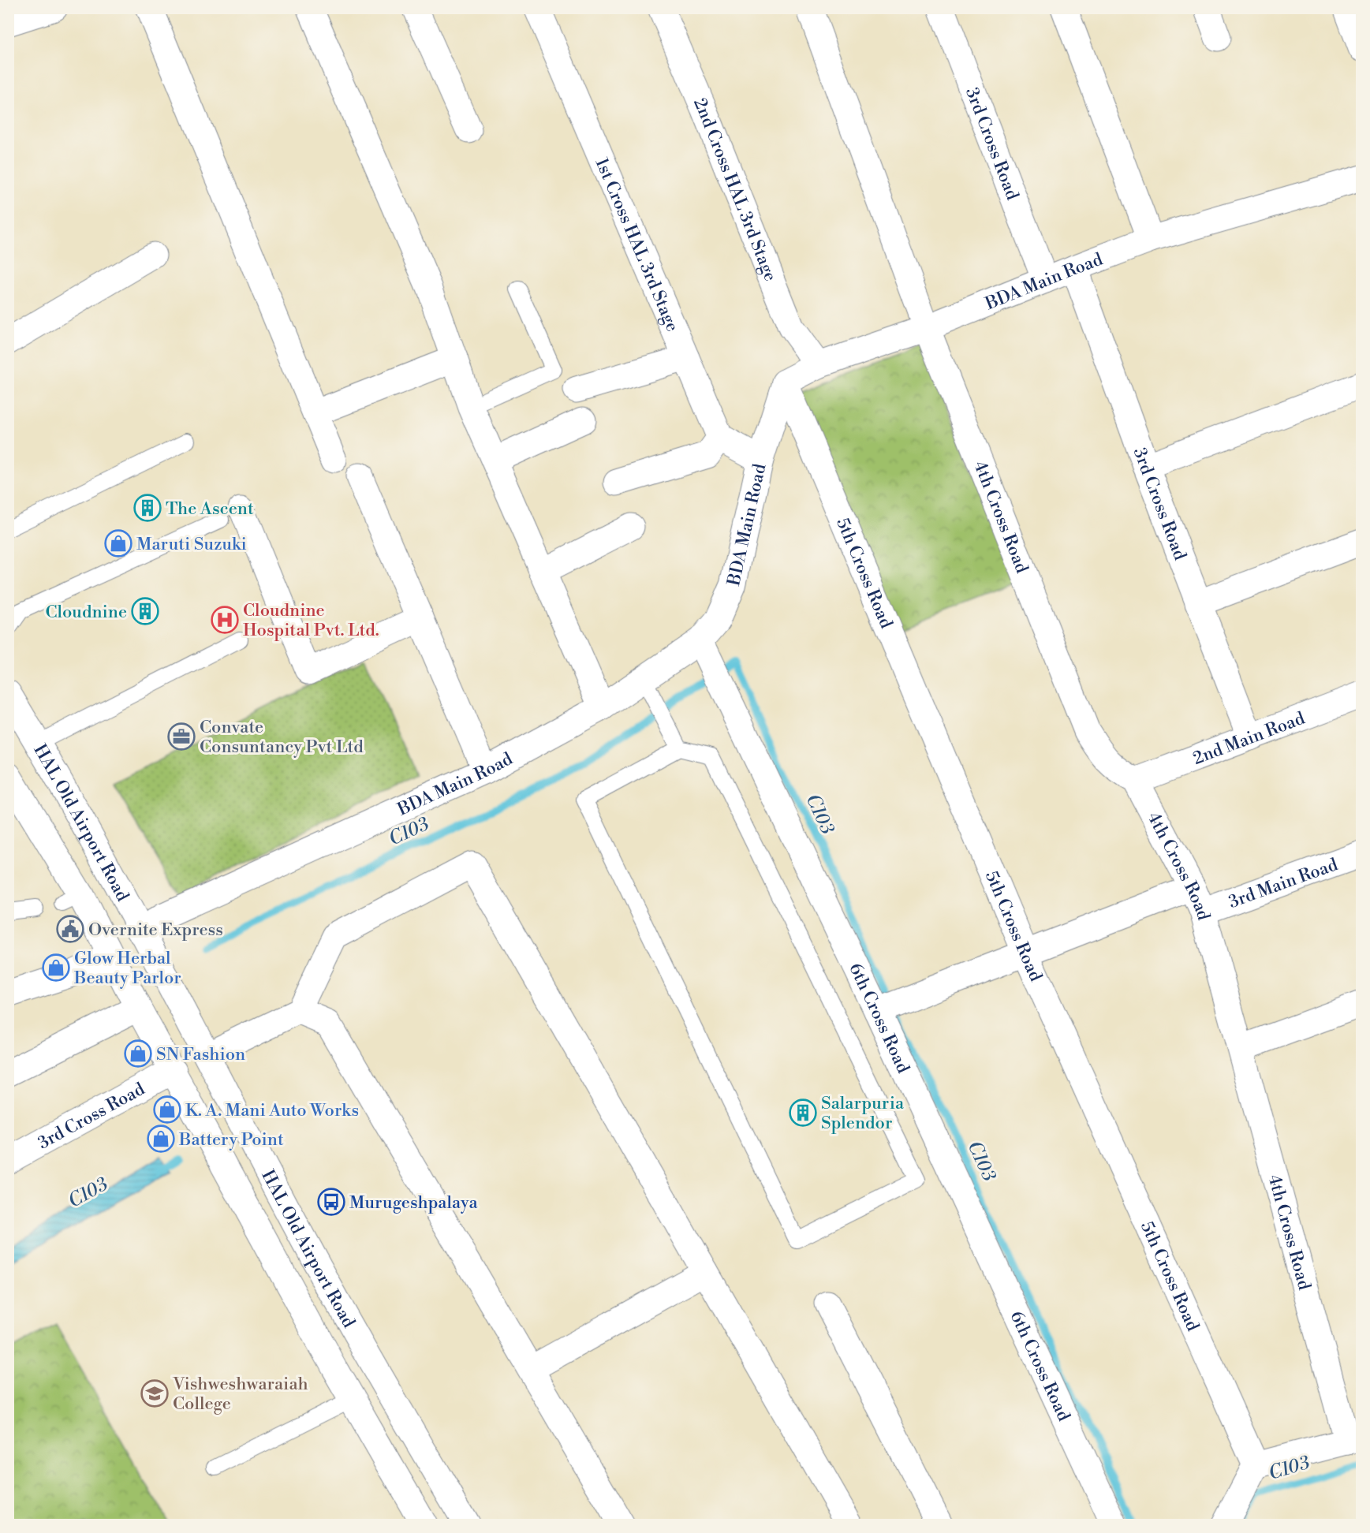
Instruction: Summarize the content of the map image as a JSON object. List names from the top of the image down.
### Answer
{
  "streets": {
    "street": [
      "3rd Cross Road",
      "2nd Cross HAL 3rd Stage",
      "1st Cross HAL 3rd Stage",
      "BDA Main Road",
      "4th Cross Road",
      "5th Cross Road",
      "2nd Main Road",
      "HAL Old Airport Road",
      "3rd Main Road",
      "6th Cross Road"
    ]
  },
  "crossings": [
    ["3rd Cross Road", "BDA Main Road"],
    ["3rd Cross Road", "2nd Main Road"],
    ["3rd Cross Road", "HAL Old Airport Road"],
    ["2nd Cross HAL 3rd Stage", "BDA Main Road"],
    ["BDA Main Road", "4th Cross Road"],
    ["BDA Main Road", "5th Cross Road"],
    ["BDA Main Road", "HAL Old Airport Road"],
    ["BDA Main Road", "6th Cross Road"],
    ["4th Cross Road", "2nd Main Road"],
    ["4th Cross Road", "3rd Main Road"]
  ],
  "water": ["C103"],
  "places": {
    "building": ["The Ascent", "Cloudnine", "Salarpuria Splendor"],
    "shop": [
      "Maruti Suzuki",
      "Glow Herbal Beauty Parlor",
      "SN Fashion",
      "K. A. Mani Auto Works",
      "Battery Point"
    ],
    "hospital": ["Cloudnine Hospital Pvt. Ltd."],
    "office": ["Convate Consuntancy Pvt Ltd"],
    "public building": ["Overnite Express"],
    "bus stop": ["Murugeshpalaya"],
    "school or university": ["Vishweshwaraiah College"]
  }
}
